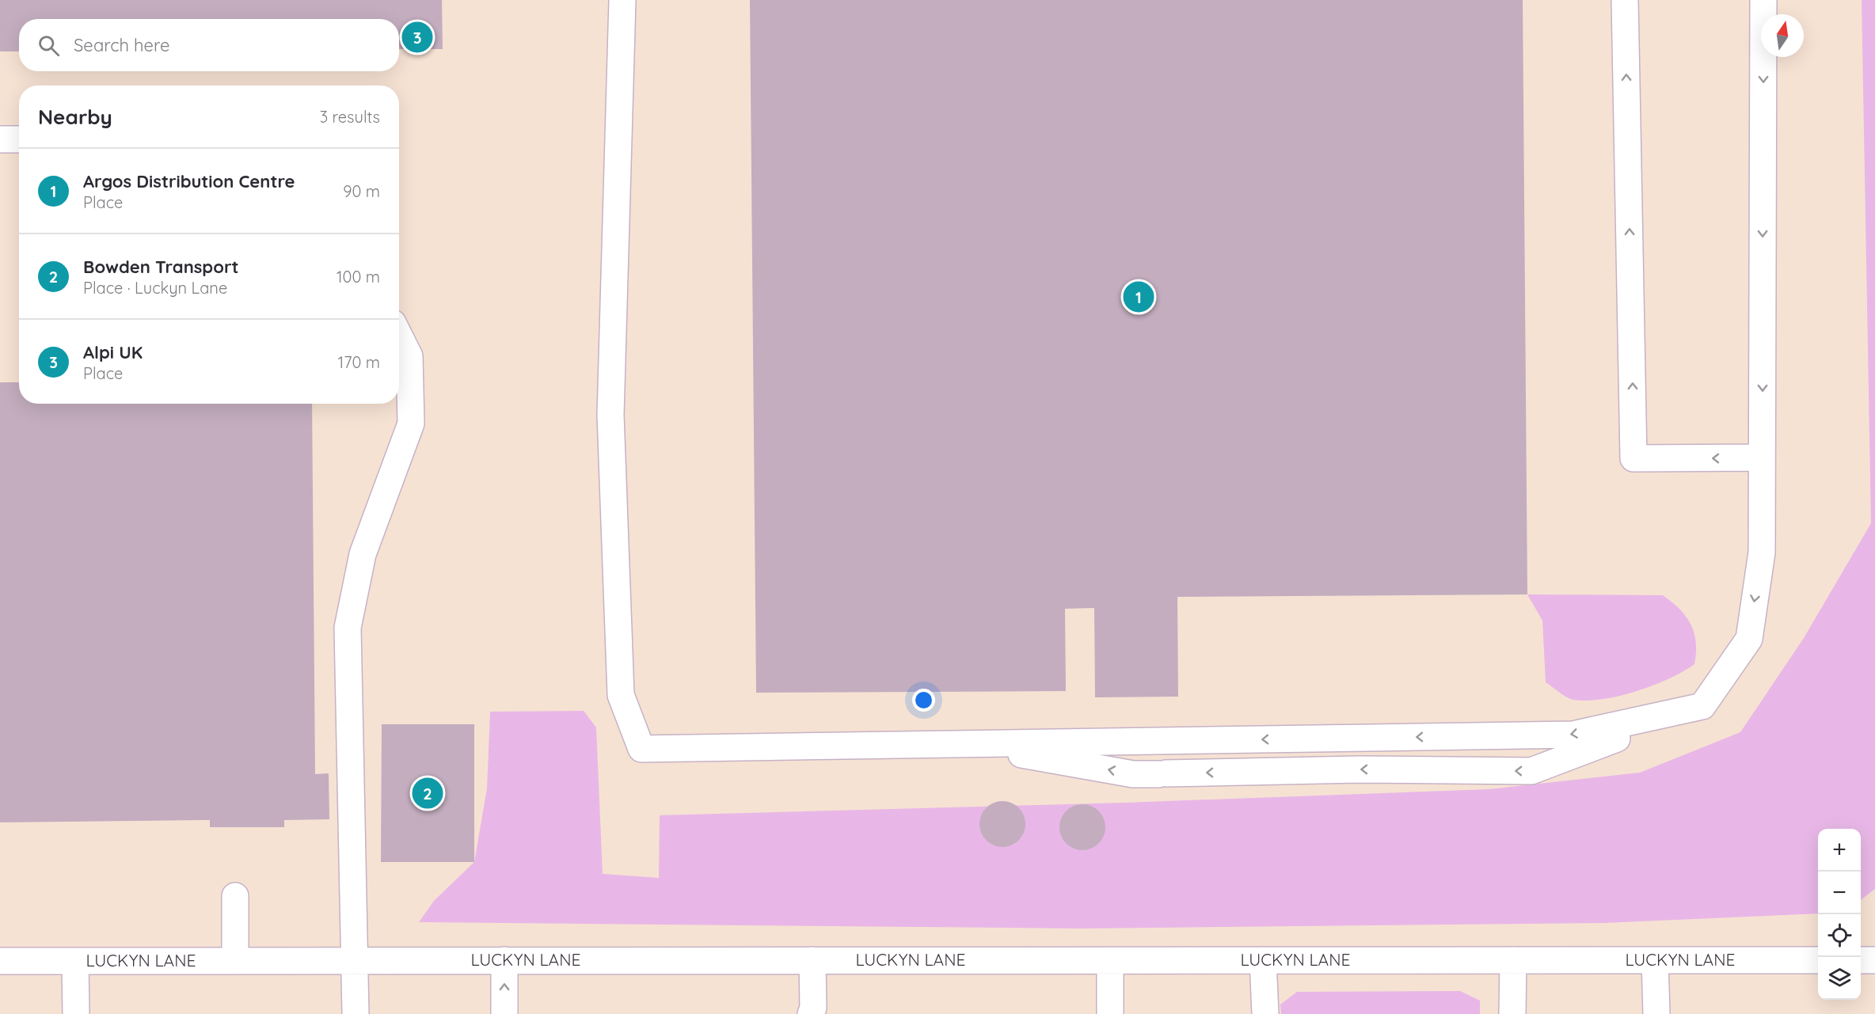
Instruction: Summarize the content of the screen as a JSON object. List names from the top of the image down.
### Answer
{
  "streets": {
    "street": ["LUCKYN LANE"]
  },
  "north": "top",
  "page": {
    "search": "Search here",
    "pins": ["3", "1", "2"],
    "heading": ["Nearby", "3 results"],
    "list": [
      {
        "mark": "1",
        "name": "Argos Distribution Centre",
        "note": "Place",
        "value": "90 m"
      },
      {
        "mark": "2",
        "name": "Bowden Transport",
        "note": "Place · Luckyn Lane",
        "value": "100 m"
      },
      {
        "mark": "3",
        "name": "Alpi UK",
        "note": "Place",
        "value": "170 m"
      }
    ],
    "map_buttons": ["+", "−"]
  }
}
